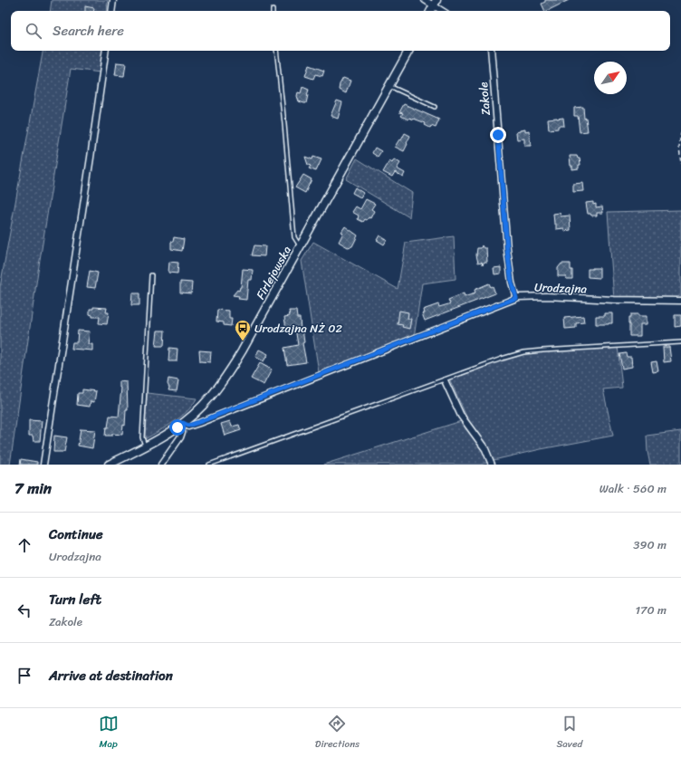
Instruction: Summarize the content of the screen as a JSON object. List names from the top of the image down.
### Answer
{
  "streets": {
    "street": ["Zakole", "Firlejowska", "Urodzajna"]
  },
  "crossings": [
    ["Zakole", "Urodzajna"],
    ["Firlejowska", "Urodzajna"]
  ],
  "places": {
    "bus stop": ["Urodzajna NŻ 02"]
  },
  "north": "top right",
  "page": {
    "search": "Search here",
    "heading": ["7 min", "Walk · 560 m"],
    "list": [
      ["Continue", "Urodzajna", "390 m"],
      ["Turn left", "Zakole", "170 m"],
      "Arrive at destination"
    ],
    "nav": ["Map", "Directions", "Saved"]
  }
}
